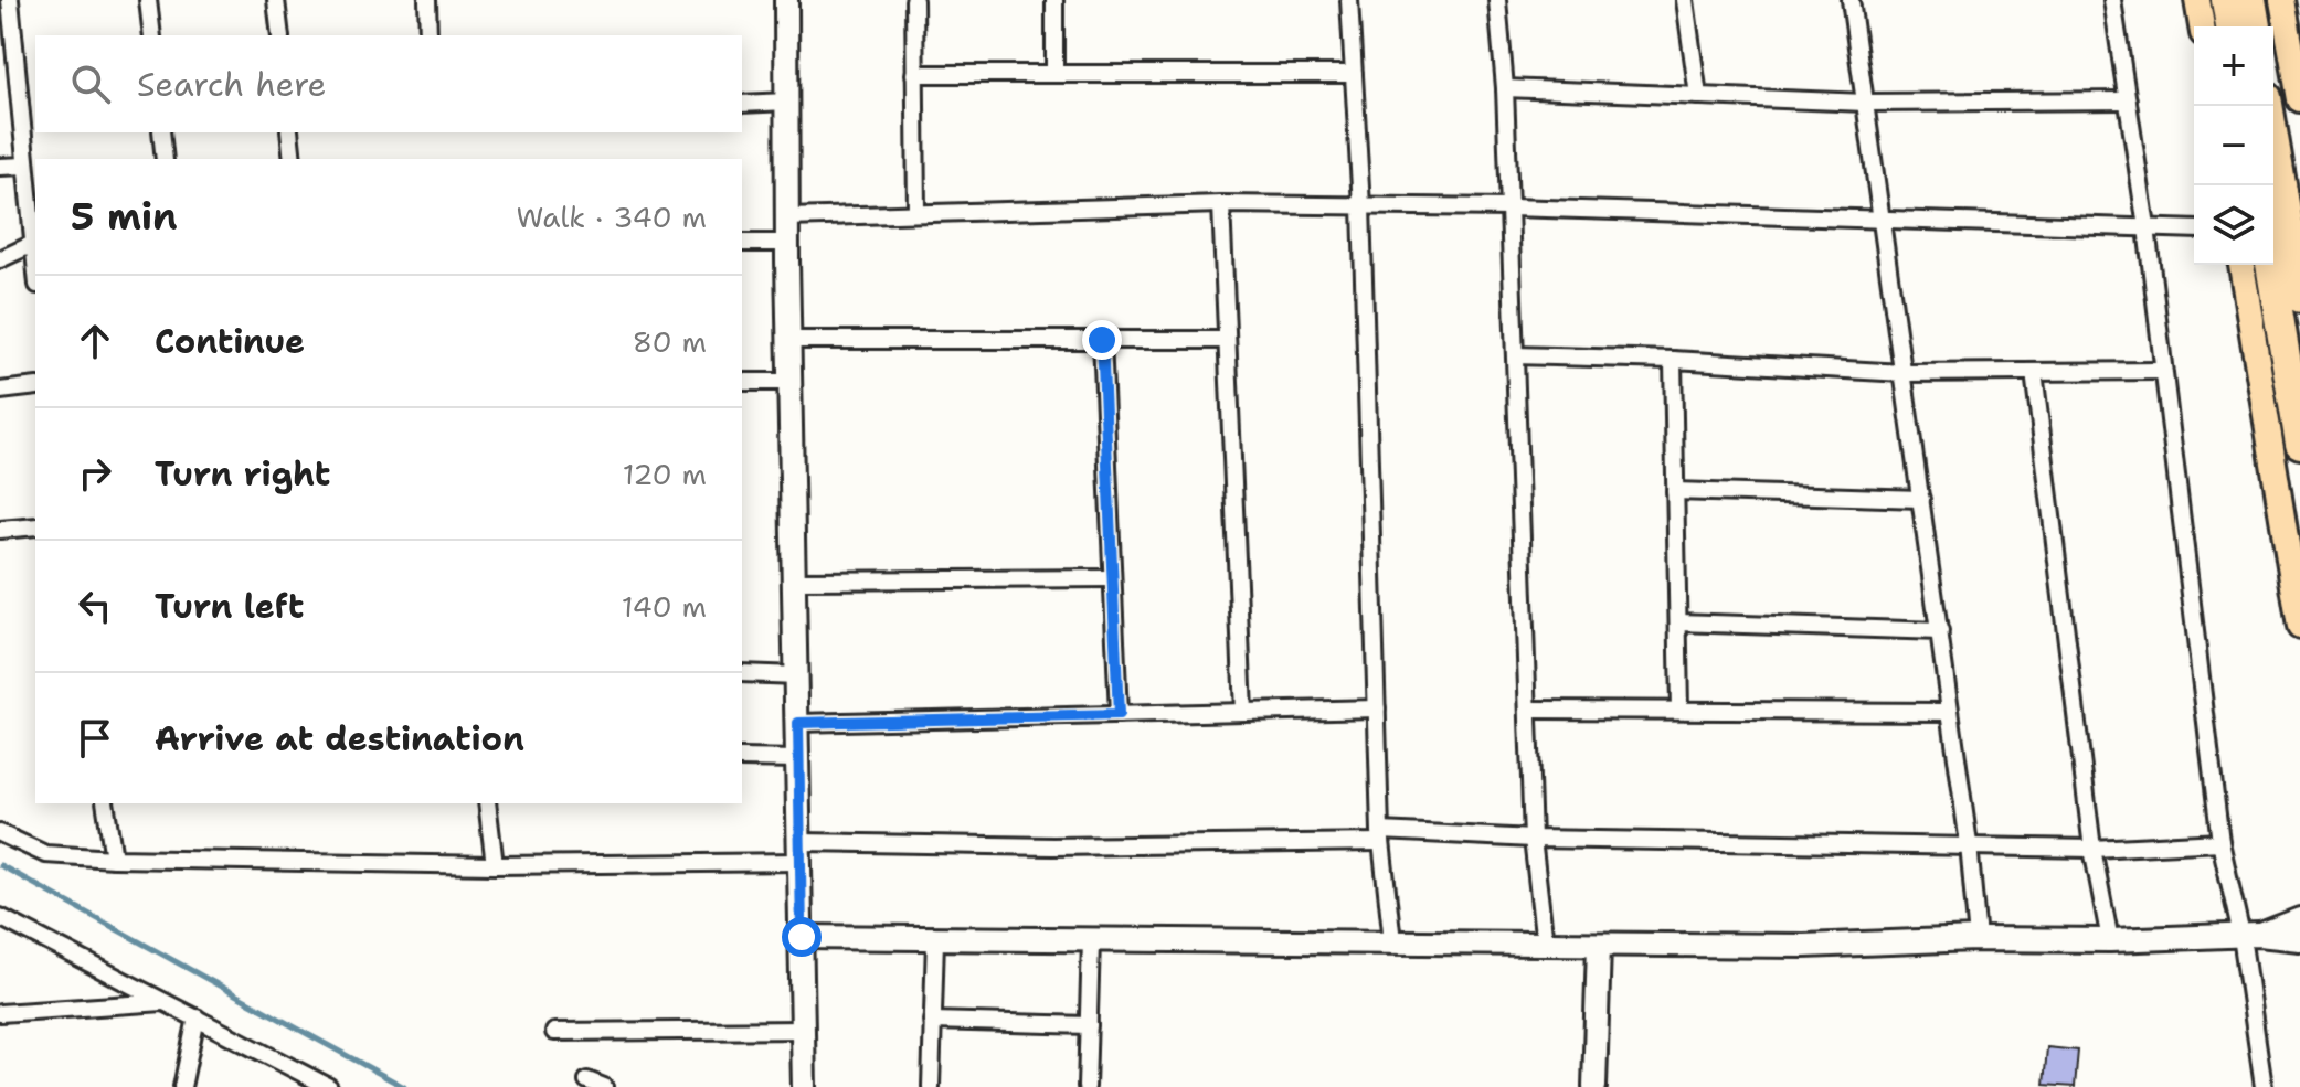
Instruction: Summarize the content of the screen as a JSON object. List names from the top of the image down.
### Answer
{
  "page": {
    "map_buttons": ["+", "−"],
    "search": "Search here",
    "heading": ["5 min", "Walk · 340 m"],
    "list": [
      ["Continue", "80 m"],
      ["Turn right", "120 m"],
      ["Turn left", "140 m"],
      "Arrive at destination"
    ]
  }
}
